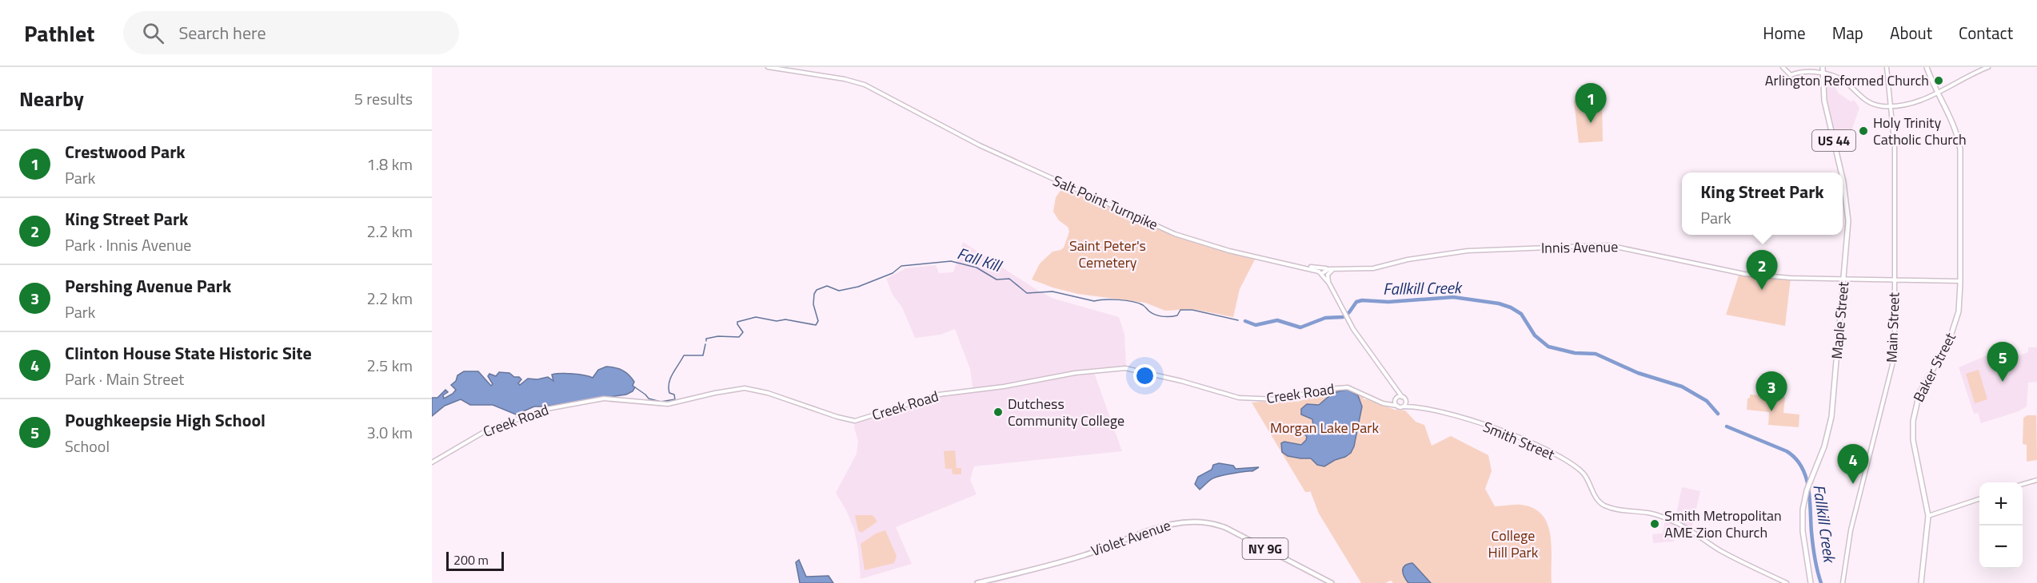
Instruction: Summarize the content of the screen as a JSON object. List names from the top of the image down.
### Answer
{
  "streets": {
    "highway": ["US 44", "Maple Street", "Baker Street"],
    "main road": ["Violet Avenue", "NY 9G"],
    "street": [
      "Salt Point Turnpike",
      "Innis Avenue",
      "Main Street",
      "Creek Road",
      "Smith Street"
    ]
  },
  "crossings": [
    ["US 44", "Maple Street"],
    ["Salt Point Turnpike", "Innis Avenue"],
    ["Innis Avenue", "Maple Street"],
    ["Innis Avenue", "Main Street"],
    ["Innis Avenue", "Baker Street"],
    ["Creek Road", "Smith Street"]
  ],
  "water": ["Fall Kill", "Fallkill Creek"],
  "parks": ["Saint Peter's Cemetery", "Morgan Lake Park", "College Hill Park"],
  "places": [
    "Arlington Reformed Church",
    "Holy Trinity Catholic Church",
    "Dutchess Community College",
    "Smith Metropolitan AME Zion Church"
  ],
  "scale_bar": "200 m",
  "page": {
    "header": "Pathlet",
    "search": "Search here",
    "nav": [
      "Home",
      "Map",
      "About",
      "Contact"
    ],
    "heading": ["Nearby", "5 results"],
    "pins": [
      "1",
      "2",
      "5",
      "3",
      "4"
    ],
    "list": [
      {
        "mark": "1",
        "name": "Crestwood Park",
        "note": "Park",
        "value": "1.8 km"
      },
      {
        "mark": "2",
        "name": "King Street Park",
        "note": "Park · Innis Avenue",
        "value": "2.2 km"
      },
      {
        "mark": "3",
        "name": "Pershing Avenue Park",
        "note": "Park",
        "value": "2.2 km"
      },
      {
        "mark": "4",
        "name": "Clinton House State Historic Site",
        "note": "Park · Main Street",
        "value": "2.5 km"
      },
      {
        "mark": "5",
        "name": "Poughkeepsie High School",
        "note": "School",
        "value": "3.0 km"
      }
    ],
    "popup": ["King Street Park", "Park"],
    "map_buttons": ["+", "−"],
    "scale": "200 m"
  }
}
